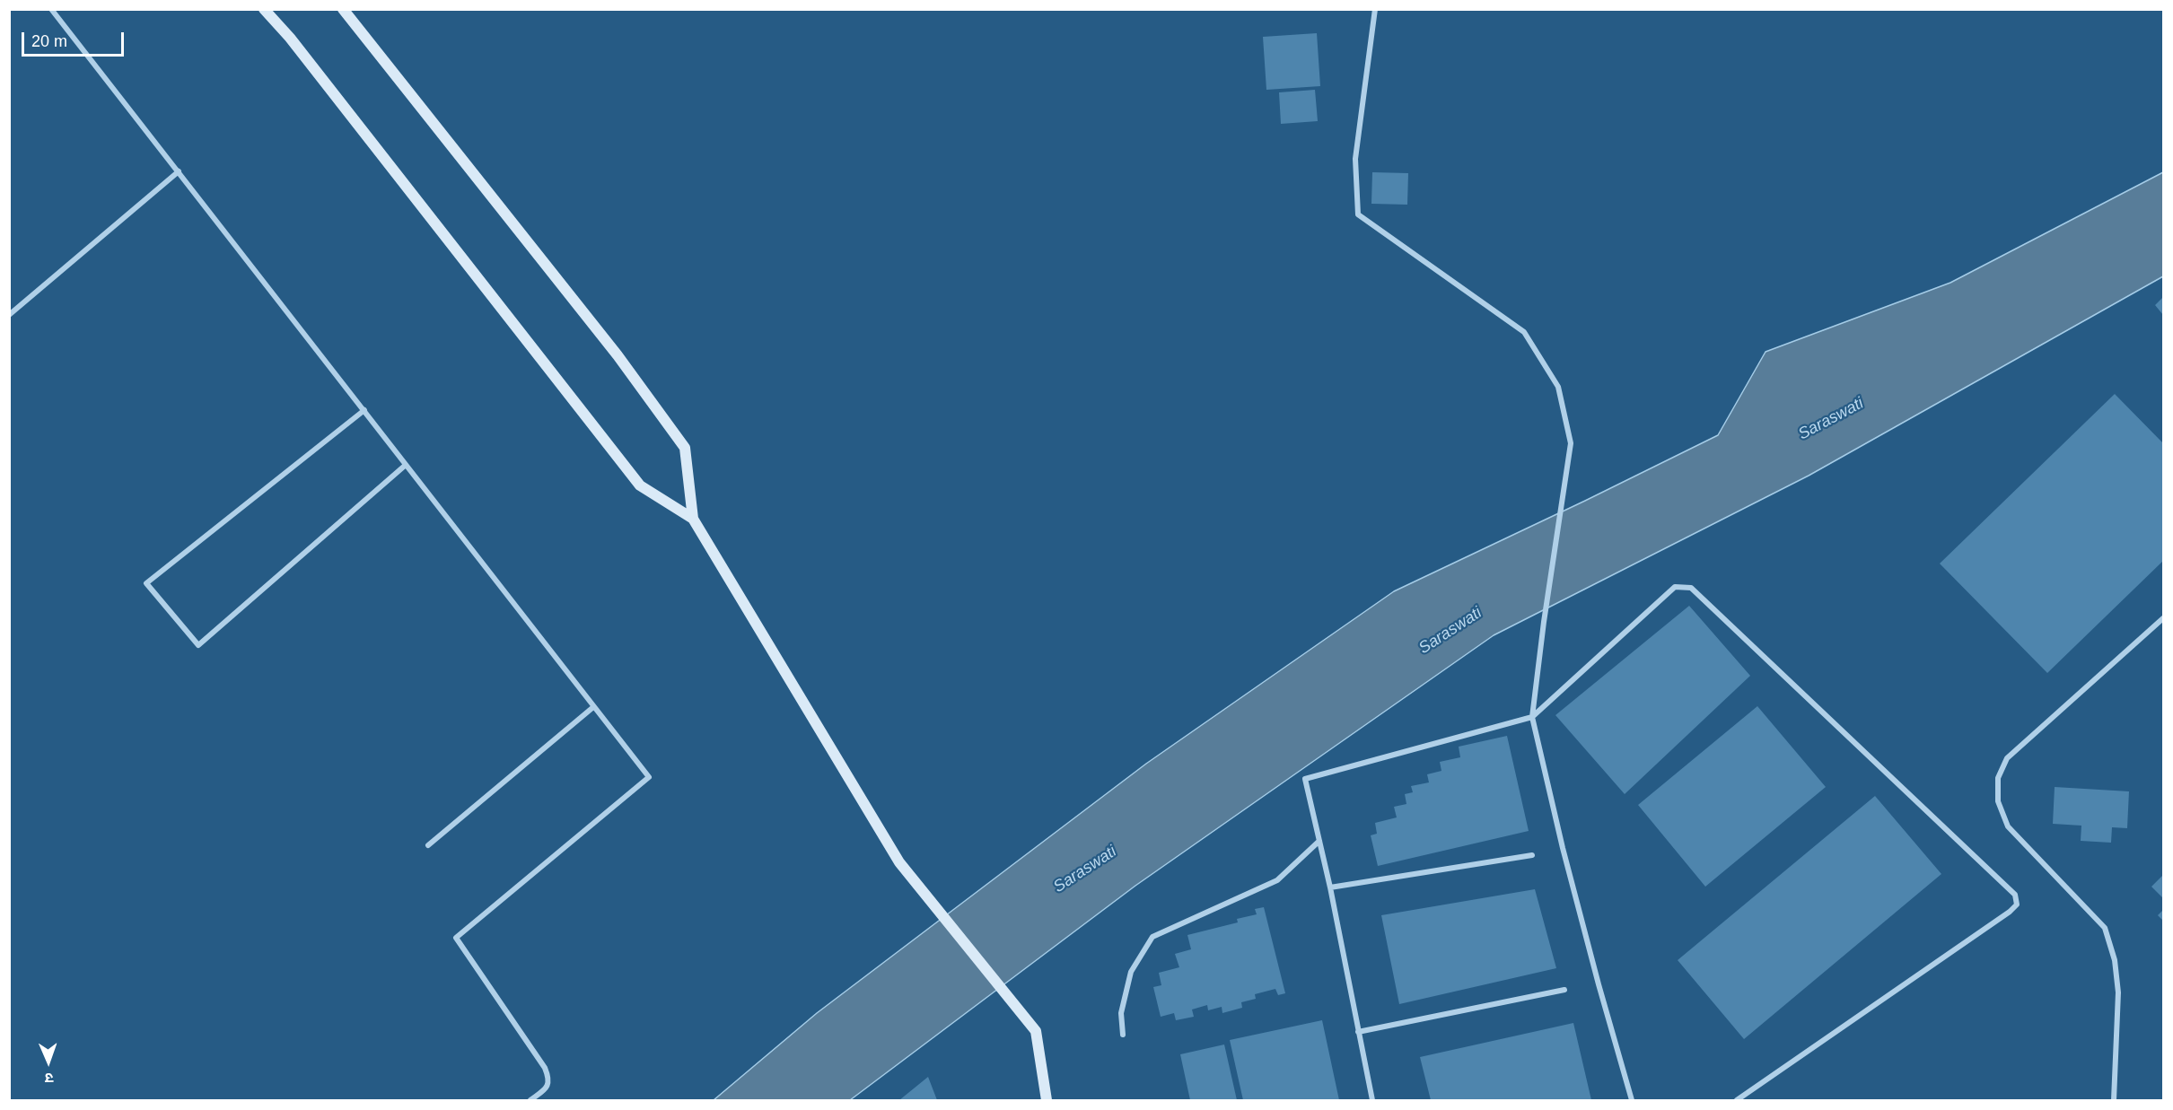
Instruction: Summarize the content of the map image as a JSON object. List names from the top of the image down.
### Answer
{
  "water": ["Saraswati"],
  "scale_bar": "20 m",
  "north": "bottom"
}
